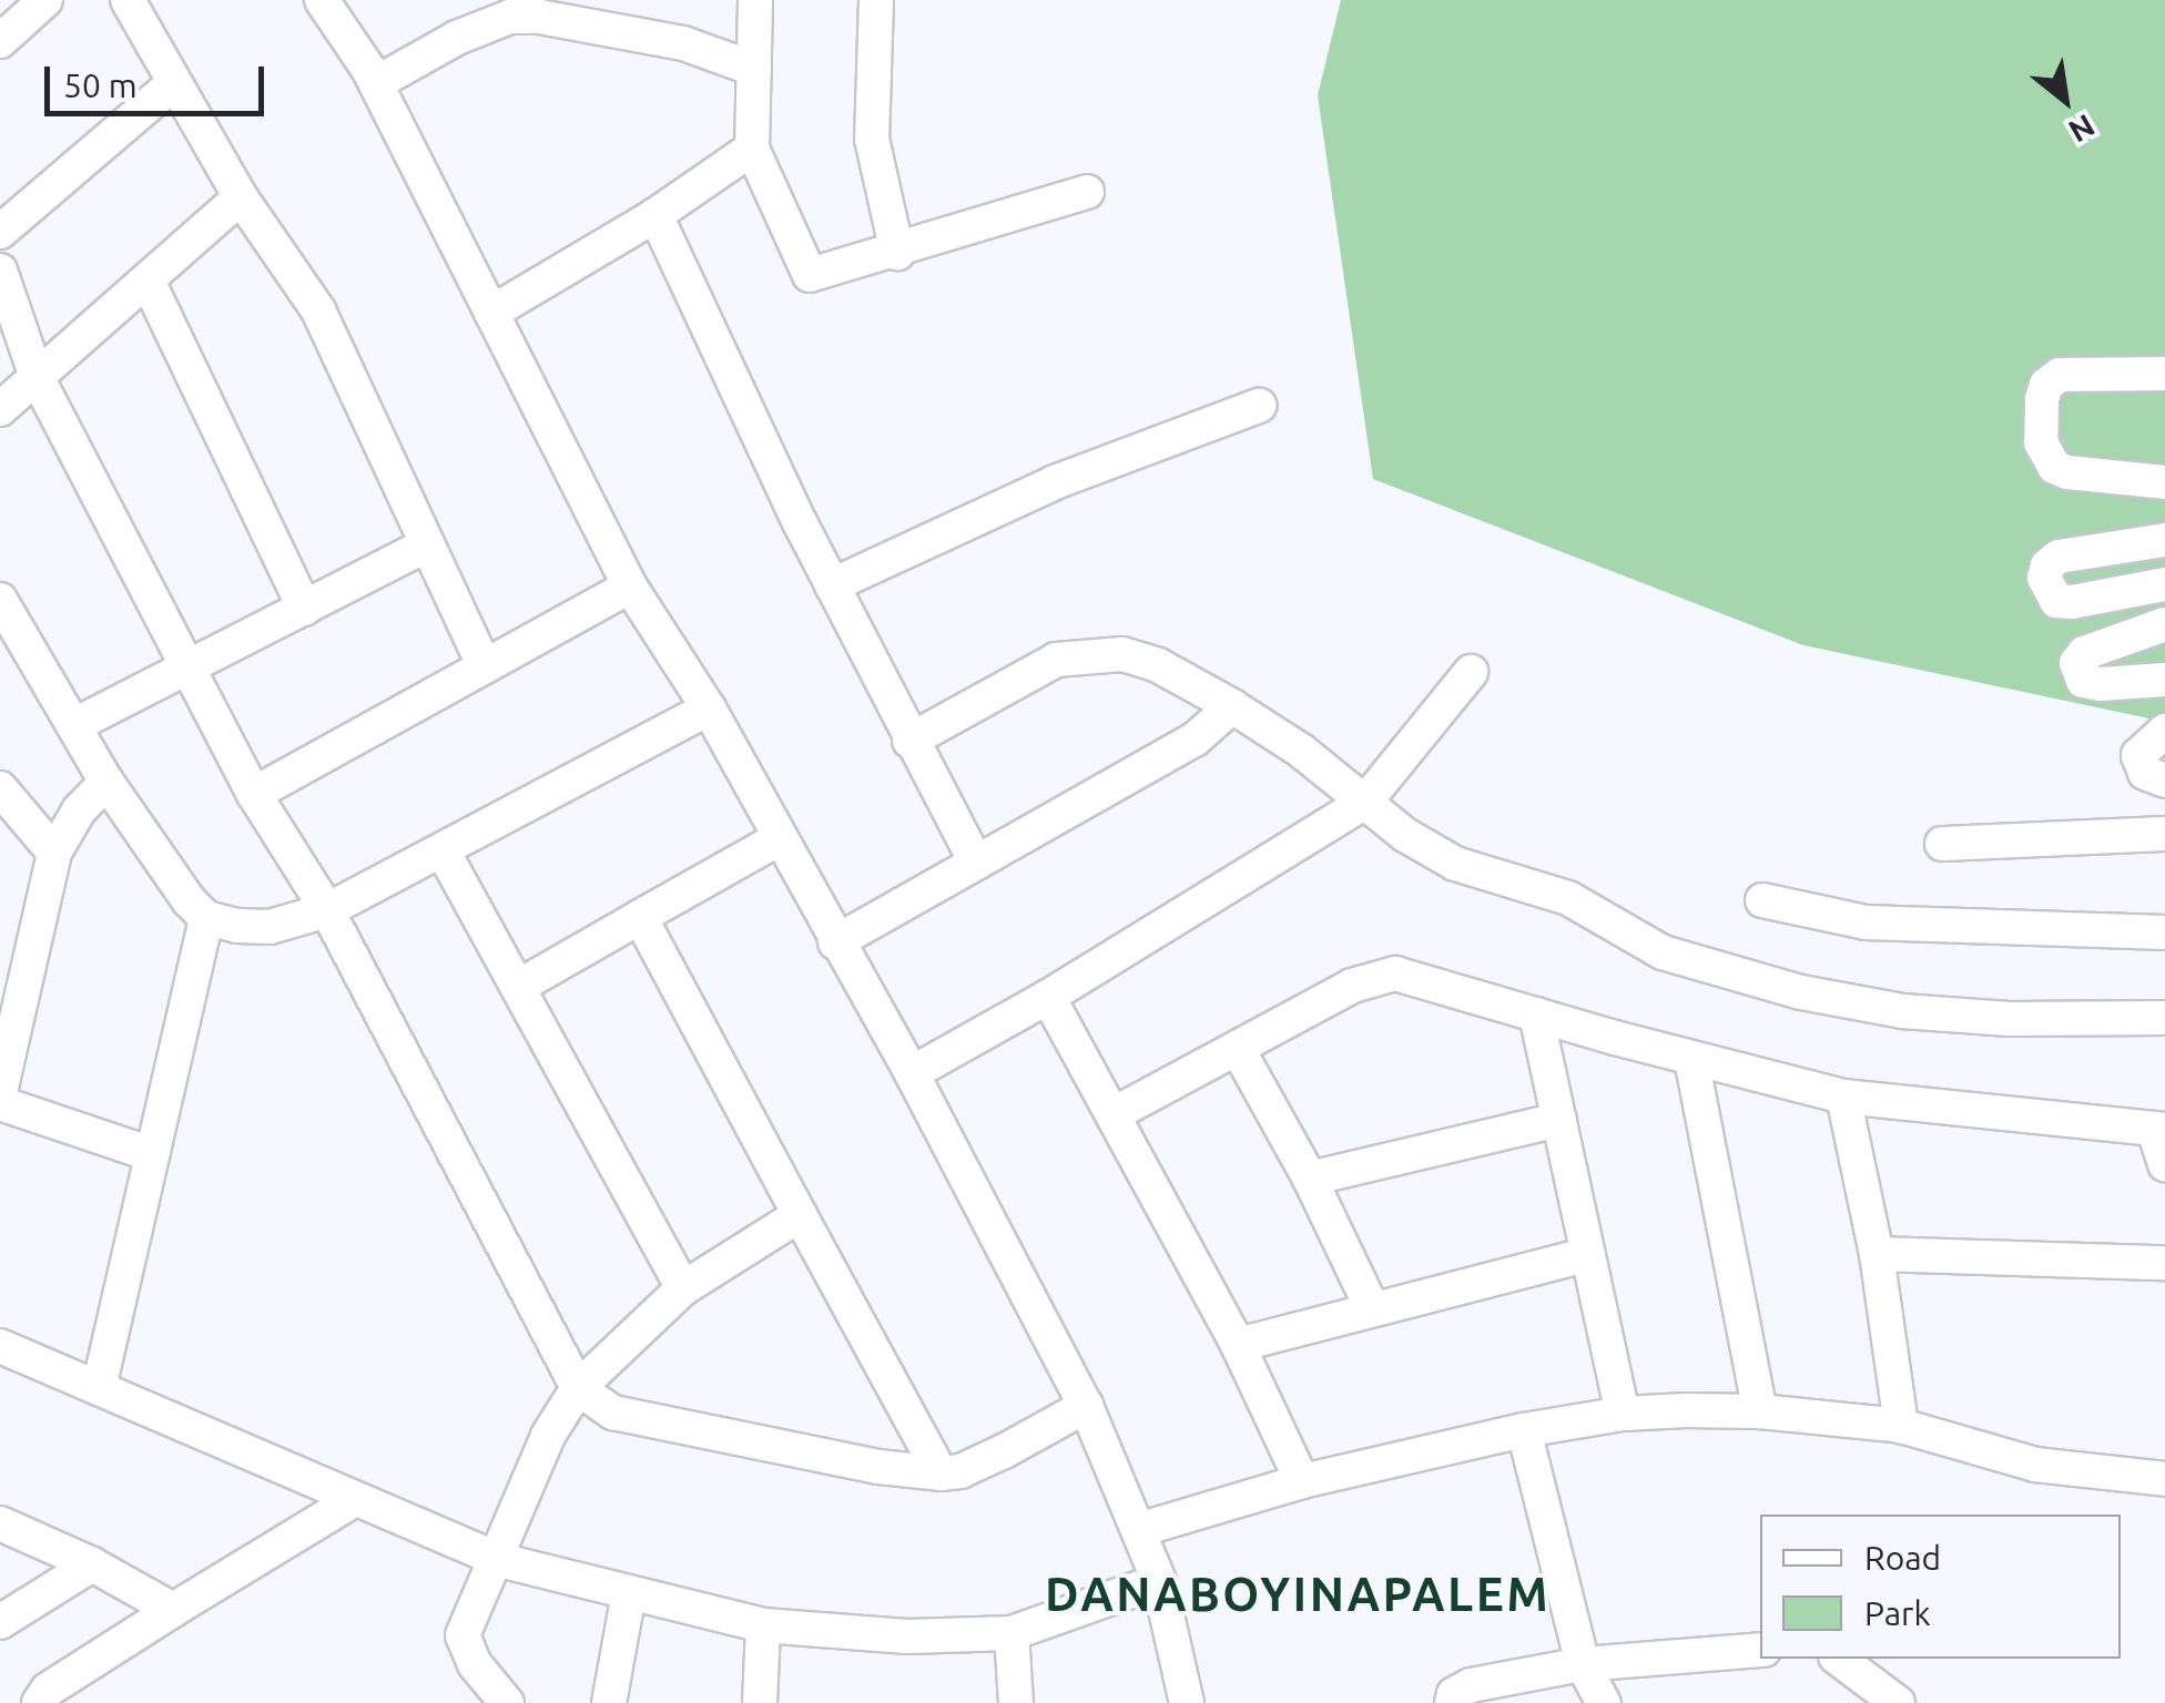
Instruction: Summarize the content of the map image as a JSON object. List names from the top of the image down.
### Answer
{
  "districts": ["DANABOYINAPALEM"],
  "legend": ["Road", "Park"],
  "scale_bar": "50 m",
  "north": "bottom right"
}
